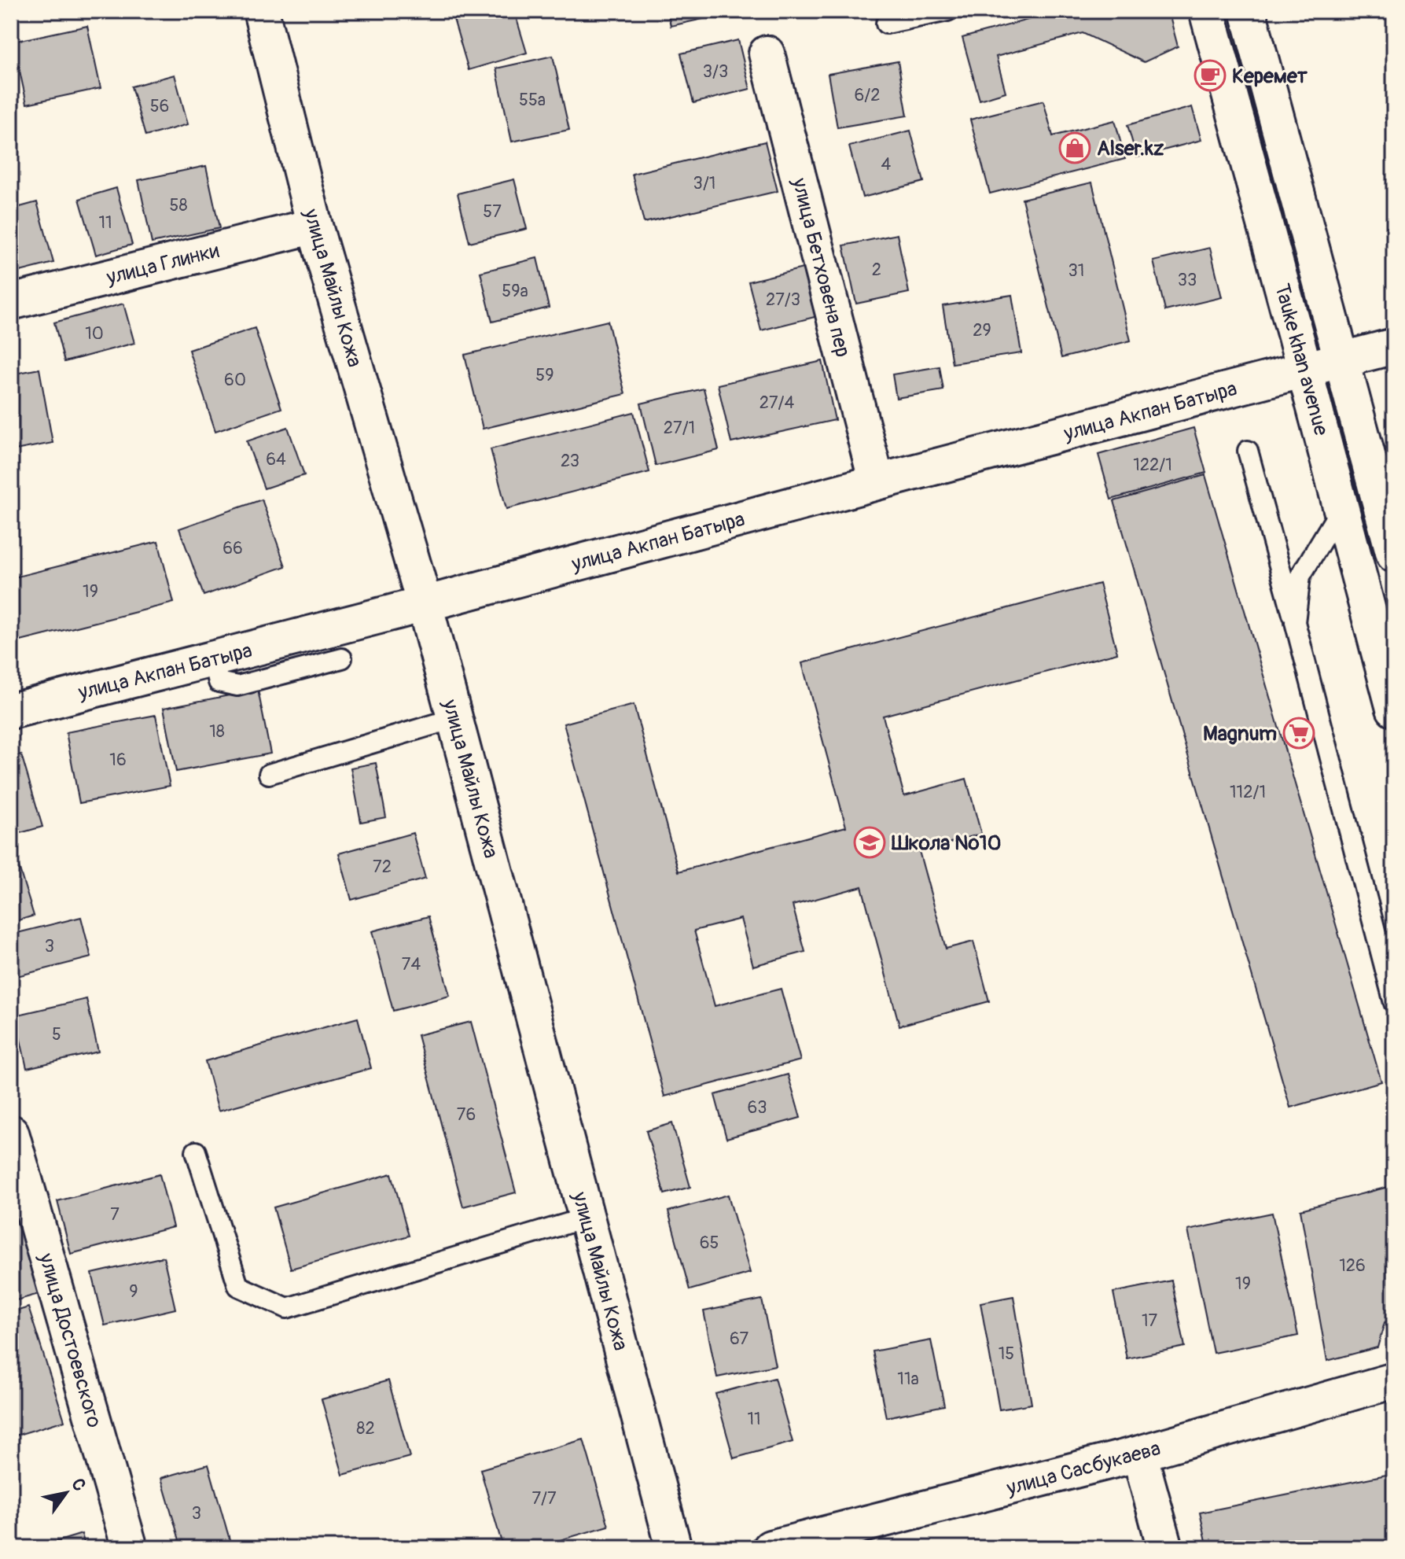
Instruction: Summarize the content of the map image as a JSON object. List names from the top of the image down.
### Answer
{
  "streets": {
    "street": [
      "улица Глинки",
      "улица Бетховена пер",
      "улица Майлы Кожа",
      "Tauke khan avenue",
      "улица Акпан Батыра",
      "улица Достоевского",
      "улица Сасбукаева"
    ]
  },
  "crossings": [
    ["улица Глинки", "улица Майлы Кожа"],
    ["улица Бетховена пер", "улица Акпан Батыра"],
    ["улица Майлы Кожа", "улица Акпан Батыра"],
    ["Tauke khan avenue", "улица Акпан Батыра"]
  ],
  "places": {
    "cafe": ["Керемет"],
    "shop": ["Alser.kz"],
    "supermarket": ["Magnum"],
    "school or university": ["Школа №10"]
  },
  "house_numbers": [
    "3/3",
    "6/2",
    "55а",
    "56",
    "4",
    "3/1",
    "58",
    "57",
    "11",
    "2",
    "31",
    "33",
    "59а",
    "27/3",
    "29",
    "10",
    "59",
    "60",
    "27/4",
    "27/1",
    "64",
    "23",
    "122/1",
    "66",
    "19",
    "18",
    "16",
    "112/1",
    "72",
    "3",
    "74",
    "5",
    "63",
    "76",
    "7",
    "65",
    "126",
    "19",
    "9",
    "17",
    "67",
    "15",
    "11а",
    "11",
    "82",
    "7/7",
    "3"
  ],
  "north": "top right"
}
